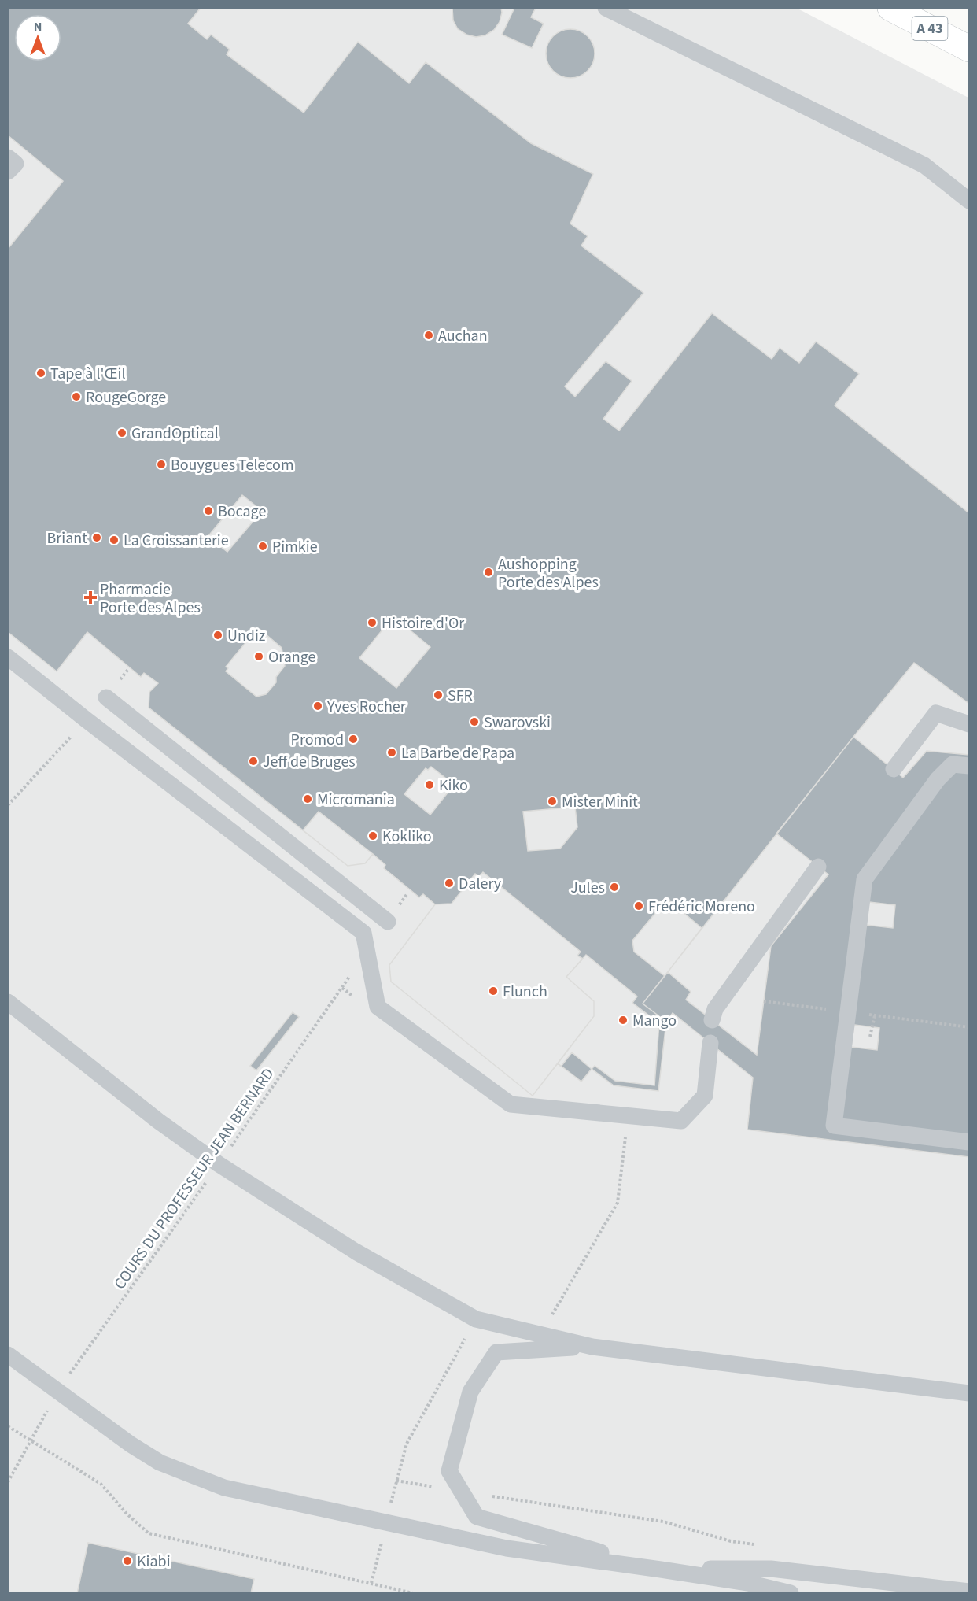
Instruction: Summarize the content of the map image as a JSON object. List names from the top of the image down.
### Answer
{
  "streets": {
    "highway": ["A 43"],
    "path": ["COURS DU PROFESSEUR JEAN BERNARD"]
  },
  "places": {
    "other": [
      "Auchan",
      "Tape à l'Œil",
      "RougeGorge",
      "GrandOptical",
      "Bouygues Telecom",
      "Bocage",
      "Briant",
      "La Croissanterie",
      "Pimkie",
      "Aushopping Porte des Alpes",
      "Histoire d'Or",
      "Undiz",
      "Orange",
      "SFR",
      "Yves Rocher",
      "Swarovski",
      "Promod",
      "La Barbe de Papa",
      "Jeff de Bruges",
      "Kiko",
      "Micromania",
      "Mister Minit",
      "Kokliko",
      "Dalery",
      "Jules",
      "Frédéric Moreno",
      "Flunch",
      "Mango",
      "Kiabi"
    ],
    "health": ["Pharmacie Porte des Alpes"]
  },
  "north": "top"
}
